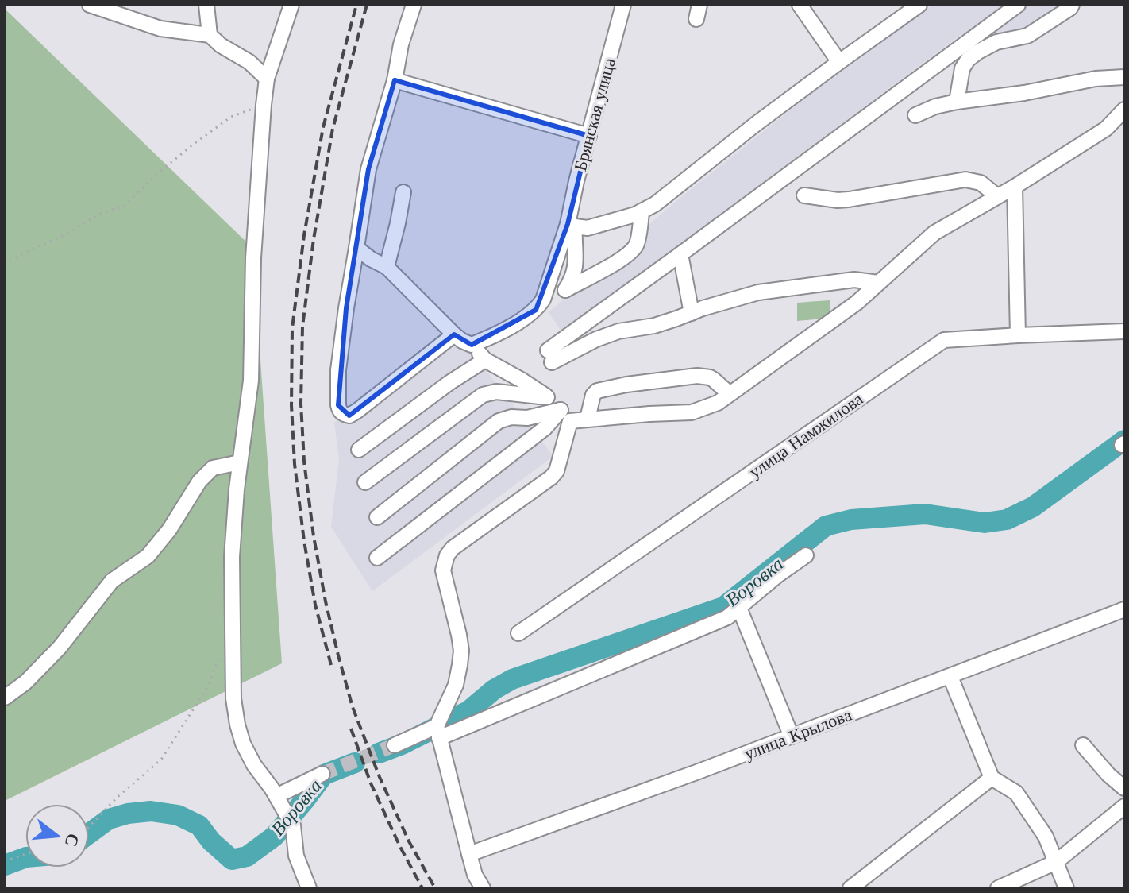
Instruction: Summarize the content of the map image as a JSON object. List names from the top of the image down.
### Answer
{
  "streets": {
    "street": ["Брянская улица", "улица Намжилова", "улица Крылова"]
  },
  "water": ["Воровка"],
  "north": "right"
}
